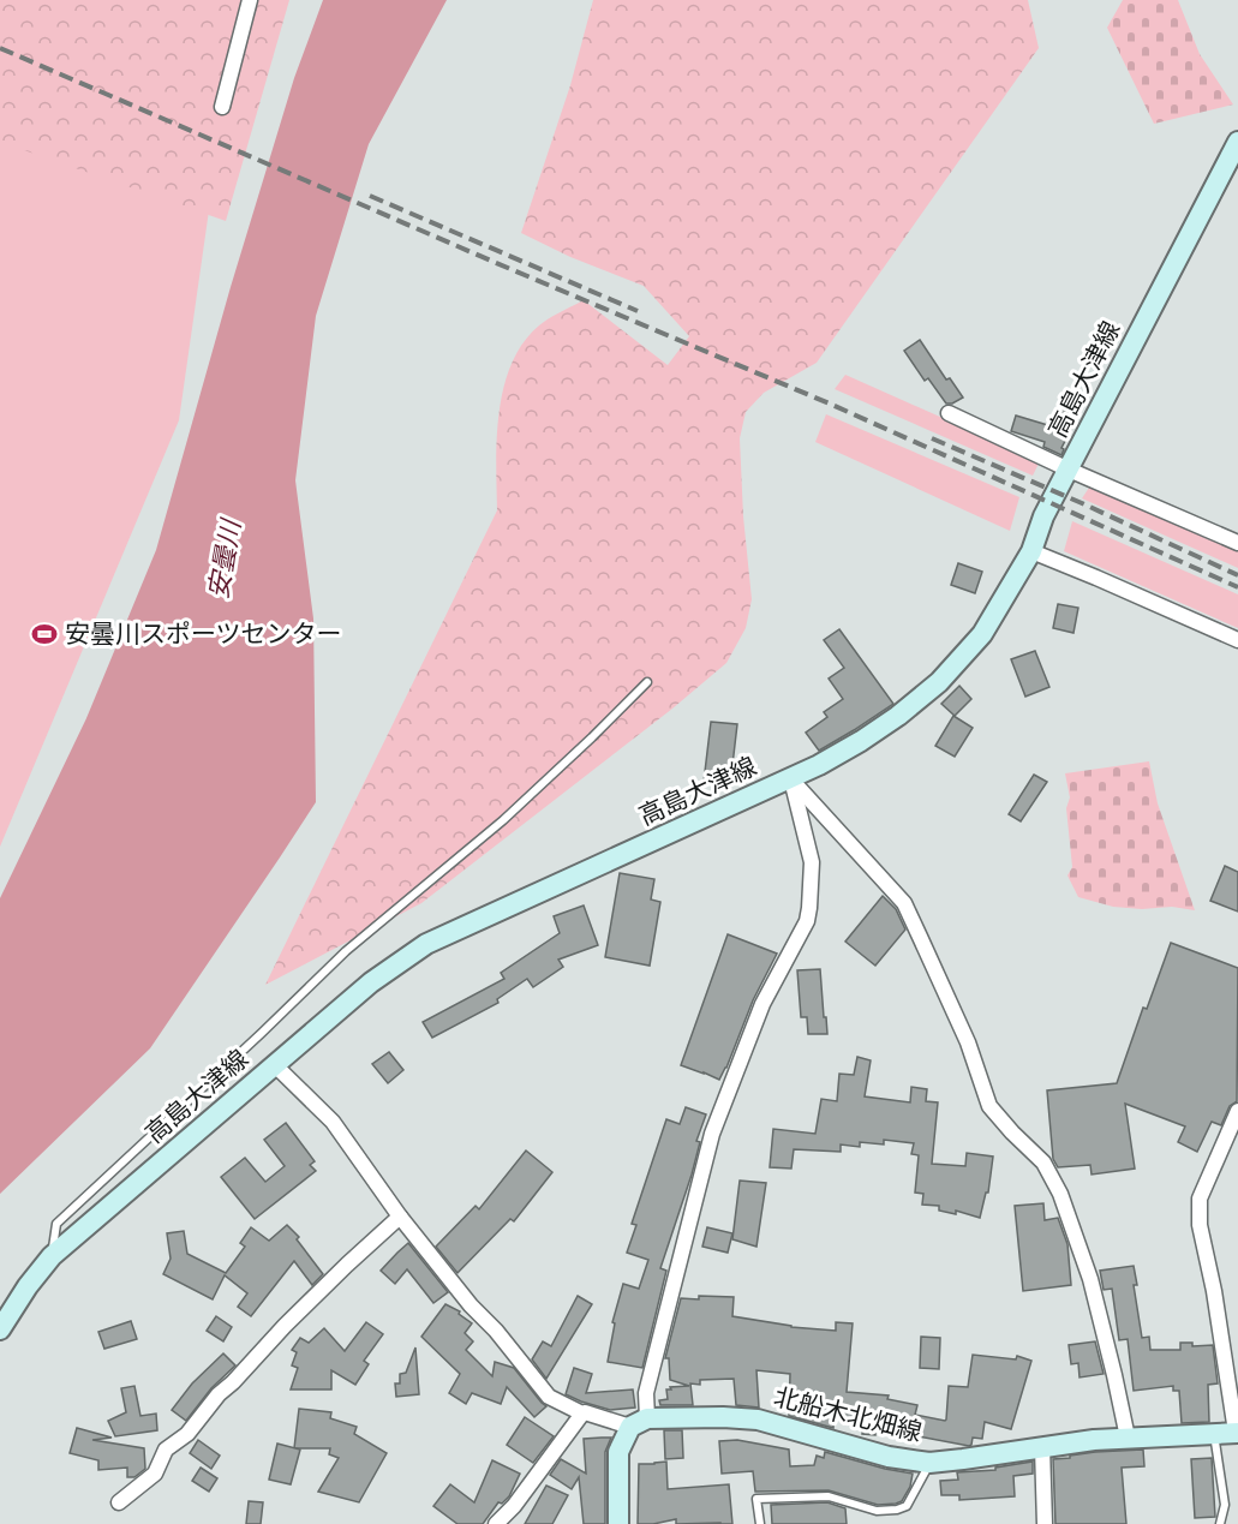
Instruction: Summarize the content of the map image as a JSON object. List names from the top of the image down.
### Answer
{
  "streets": {
    "main road": ["高島大津線", "北船木北畑線"]
  },
  "water": ["安曇川"],
  "places": {
    "sports": ["安曇川スポーツセンター"]
  }
}
